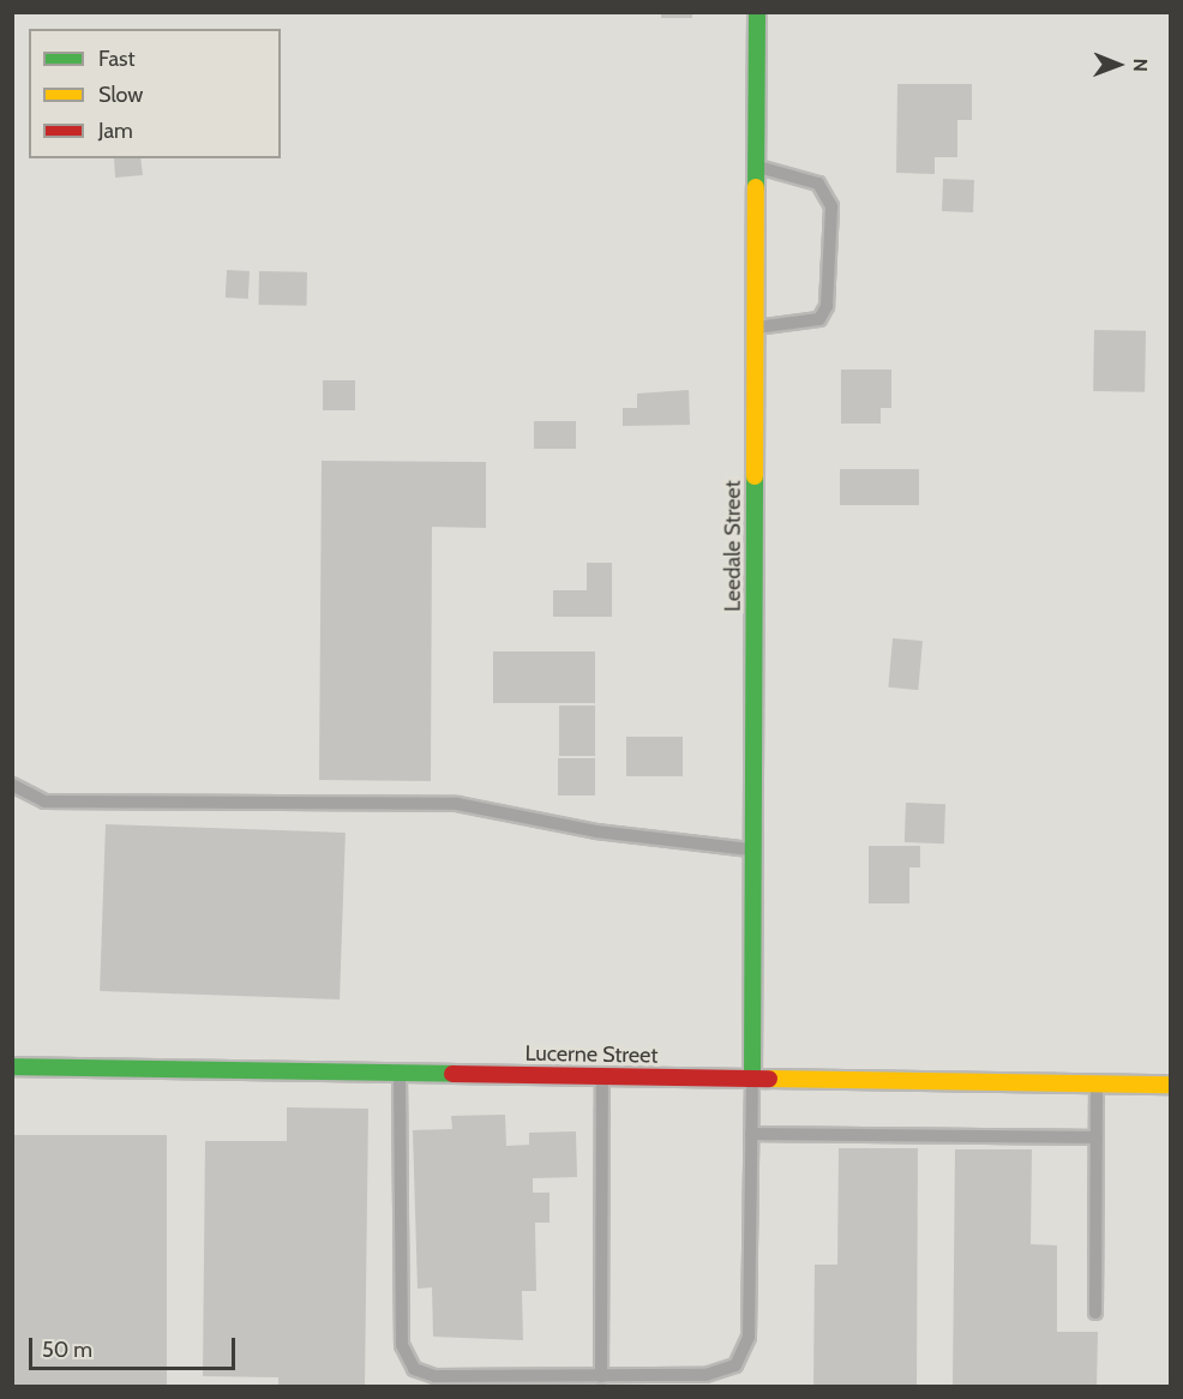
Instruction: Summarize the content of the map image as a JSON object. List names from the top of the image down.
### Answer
{
  "streets": {
    "street": ["Leedale Street", "Lucerne Street"]
  },
  "crossings": [
    ["Leedale Street", "Lucerne Street"]
  ],
  "legend": ["Fast", "Slow", "Jam"],
  "scale_bar": "50 m",
  "north": "right"
}
